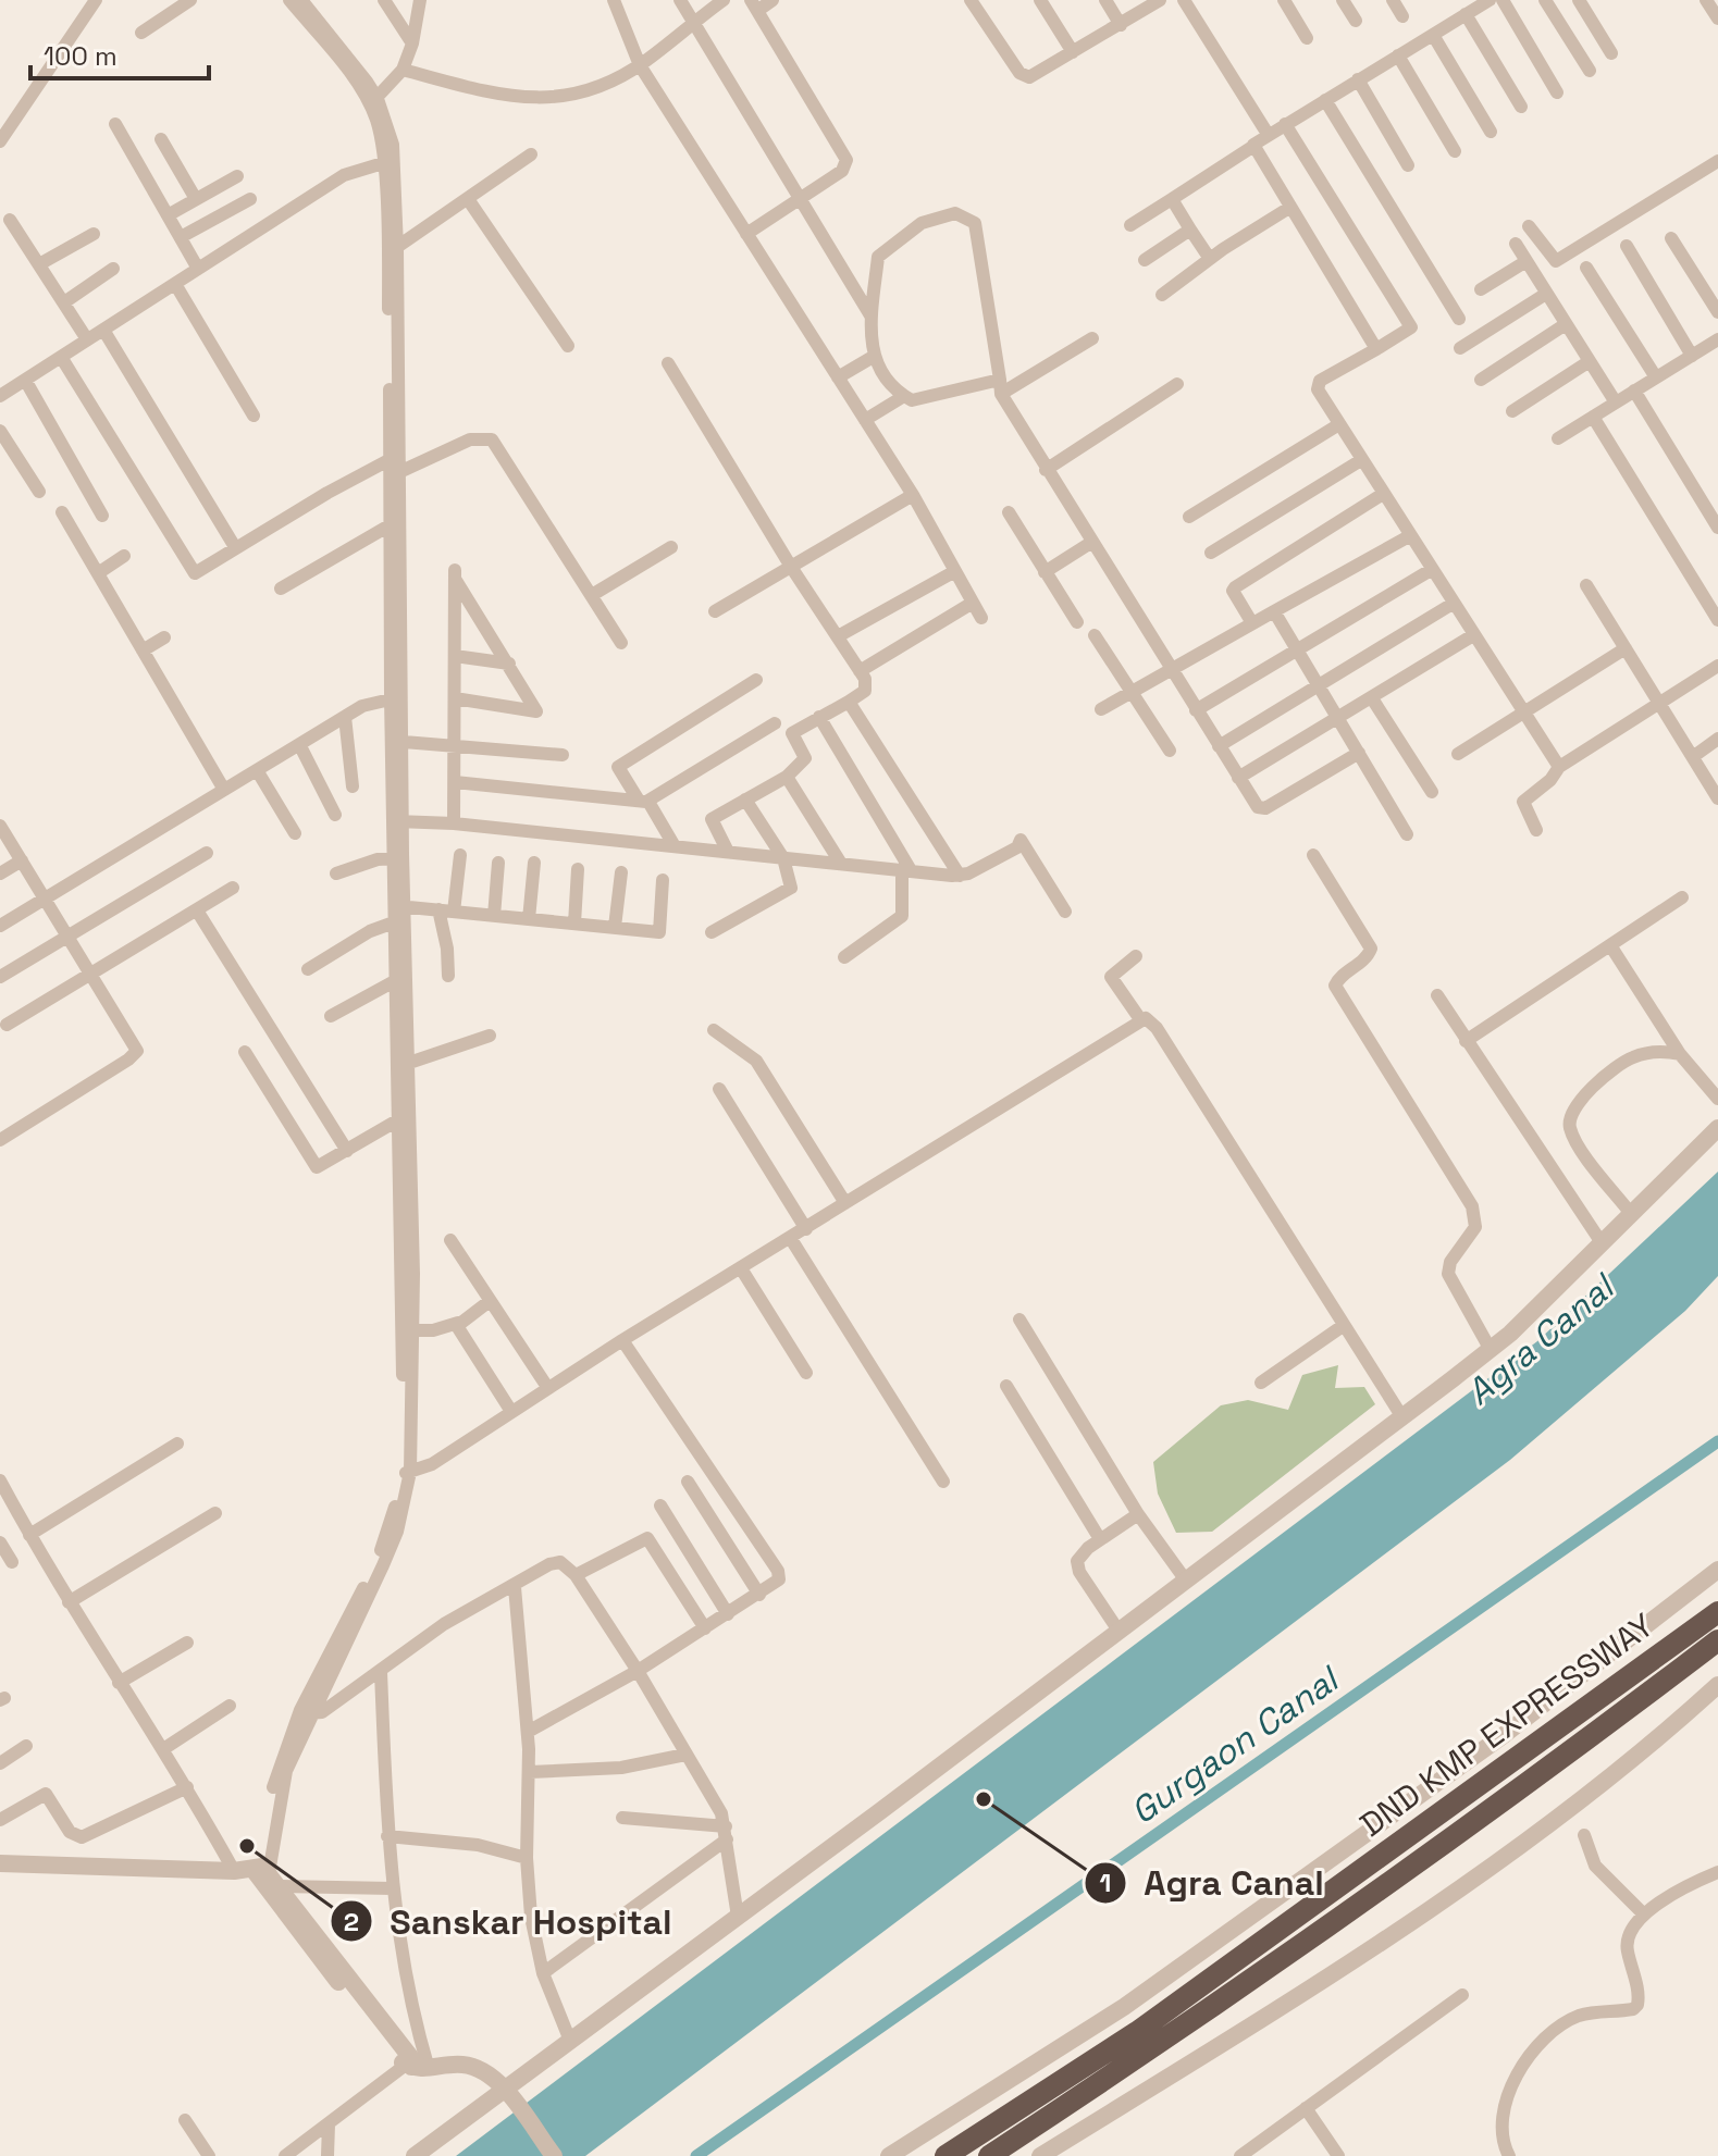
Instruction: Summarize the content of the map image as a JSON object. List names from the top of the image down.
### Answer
{
  "streets": {
    "highway": ["DND KMP EXPRESSWAY"]
  },
  "water": ["Agra Canal", "Gurgaon Canal"],
  "places": ["Agra Canal", "Sanskar Hospital"],
  "scale_bar": "100 m"
}
